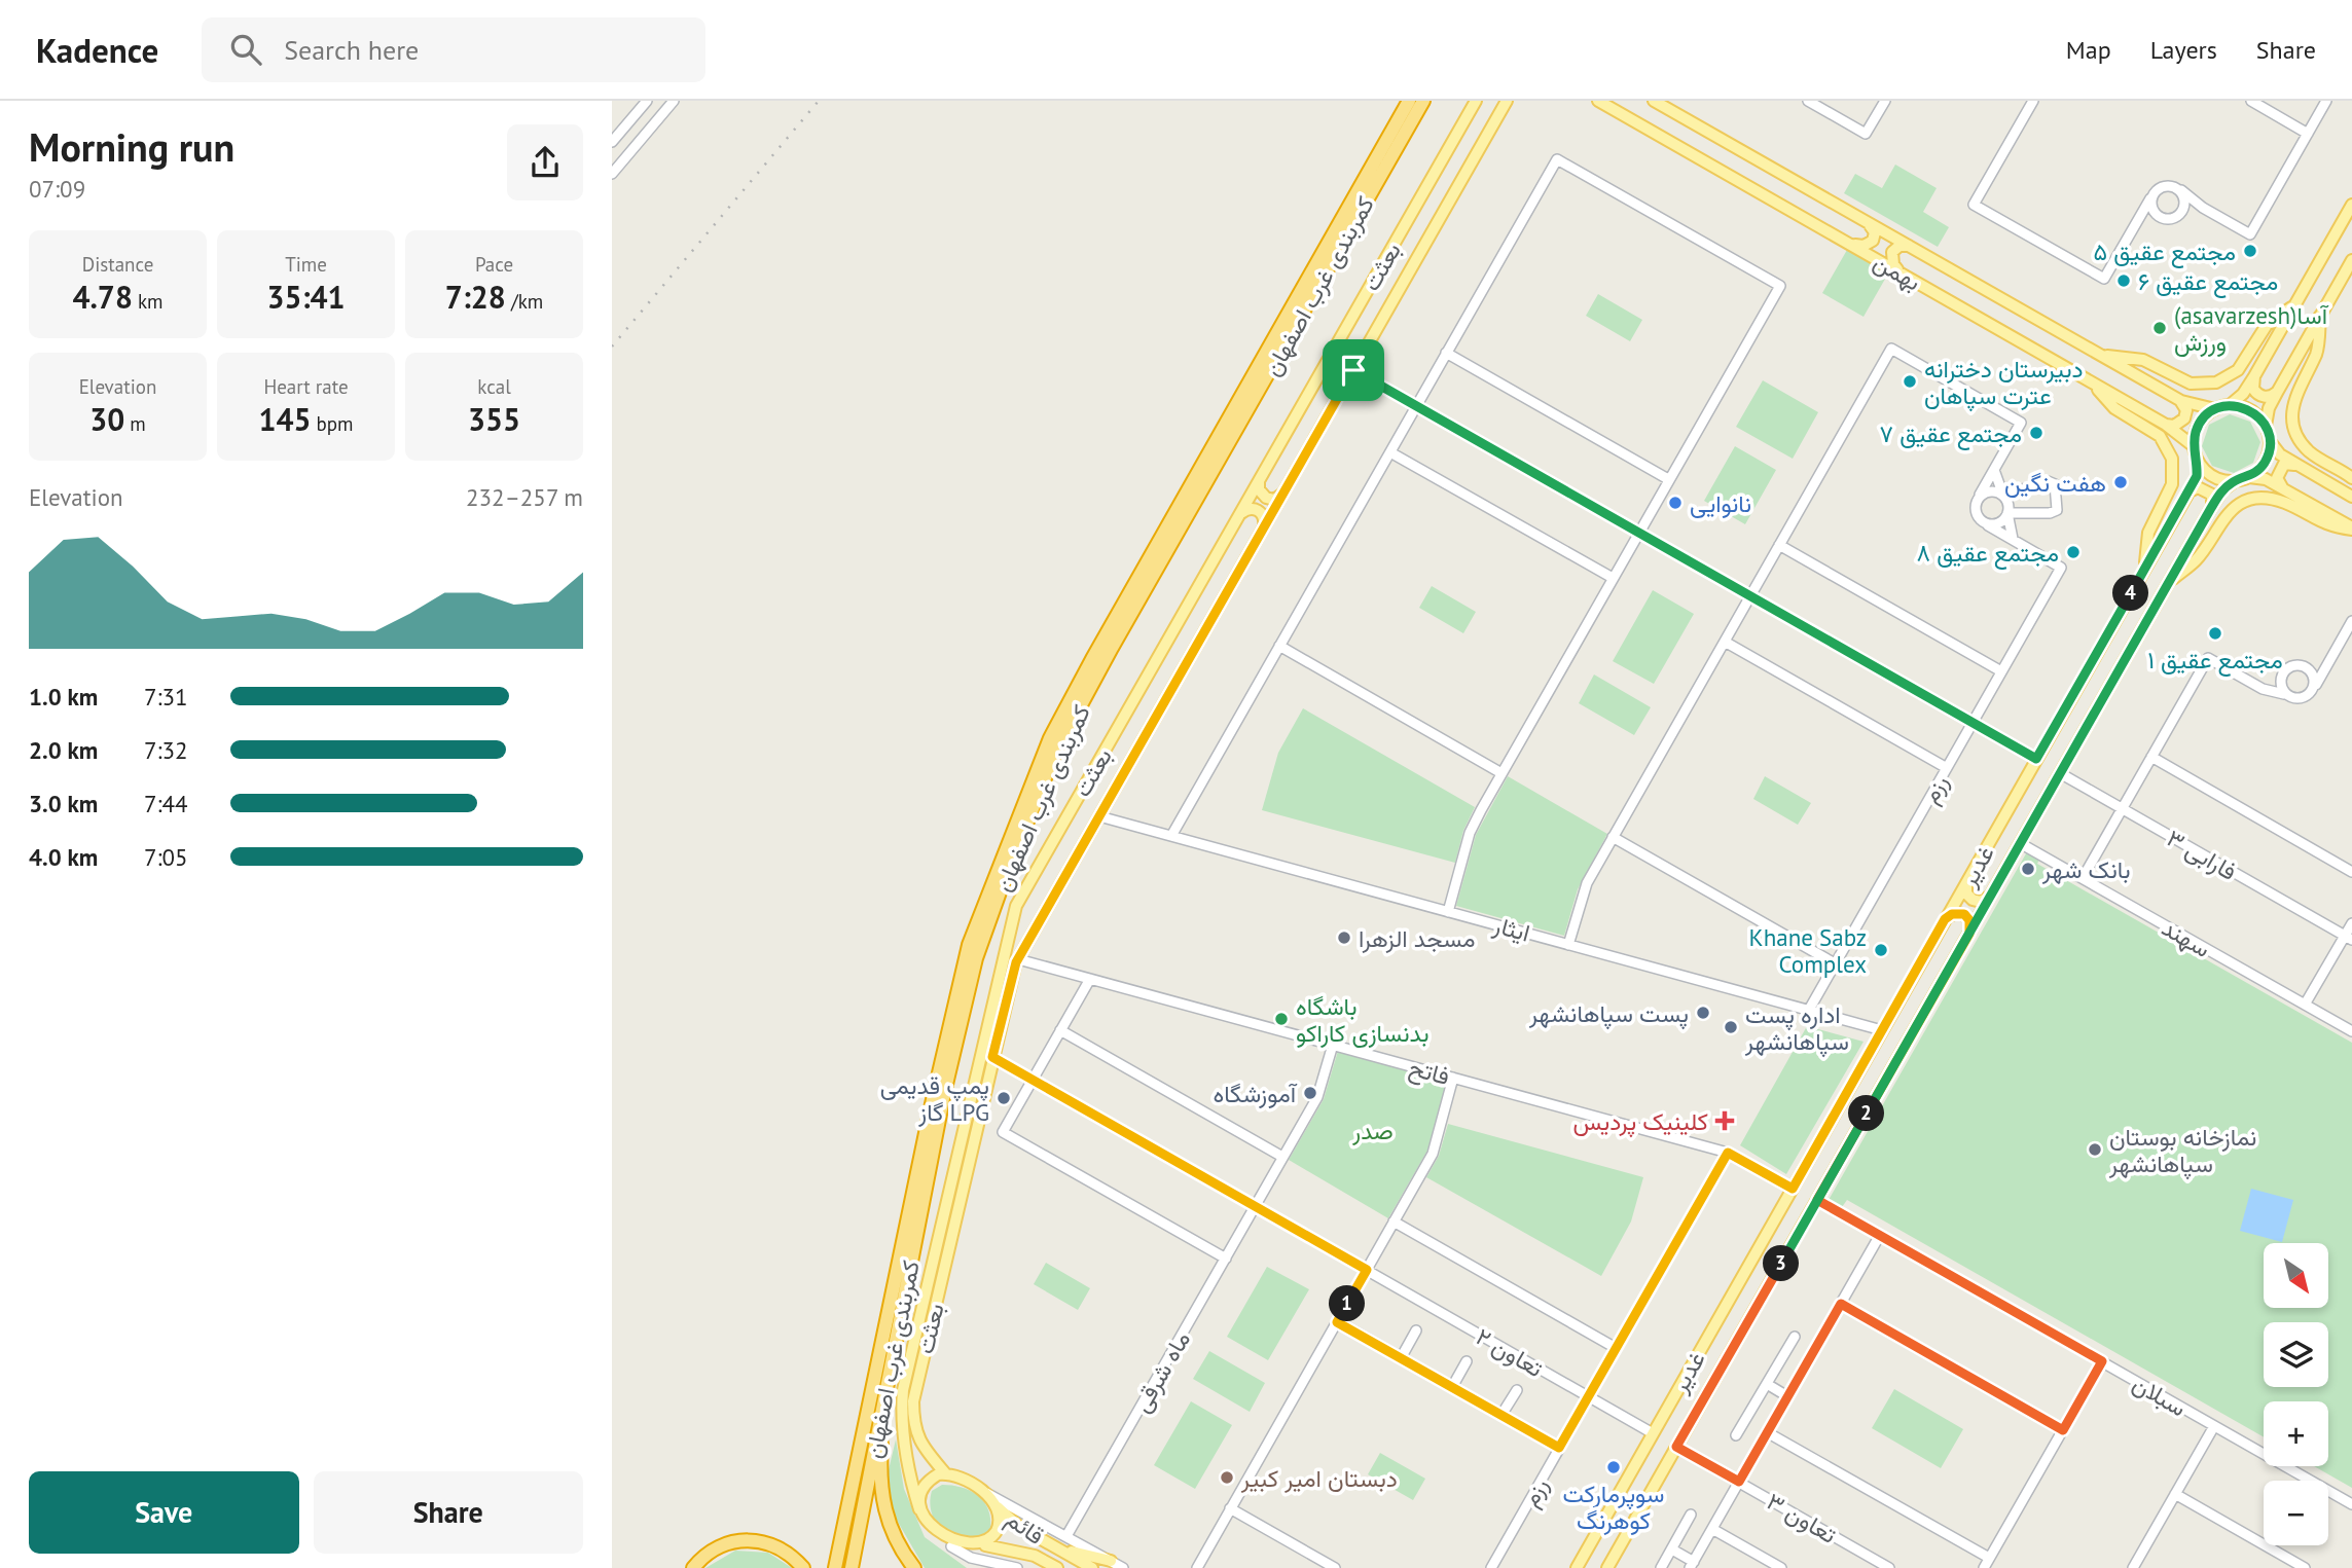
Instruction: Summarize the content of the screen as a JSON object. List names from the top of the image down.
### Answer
{
  "streets": {
    "highway": ["کمربندی غرب اصفهان"],
    "main road": [
      "بعثت",
      "بهمن",
      "غدیر",
      "قائم"
    ],
    "street": [
      "رزم",
      "فارابی ۳",
      "ایثار",
      "سهند",
      "فاتح",
      "تعاون ۲",
      "ماه شرقی",
      "سبلان",
      "تعاون ۳"
    ]
  },
  "crossings": [
    ["بعثت", "ایثار"],
    ["بعثت", "فاتح"],
    ["بعثت", "تعاون ۲"],
    ["بعثت", "قائم"],
    ["بهمن", "غدیر"],
    ["رزم", "ایثار"],
    ["رزم", "فاتح"],
    ["رزم", "تعاون ۲"],
    ["فارابی ۳", "غدیر"],
    ["غدیر", "ایثار"],
    ["غدیر", "سهند"],
    ["غدیر", "فاتح"],
    ["غدیر", "تعاون ۲"],
    ["غدیر", "سبلان"],
    ["غدیر", "تعاون ۳"],
    ["فاتح", "ماه شرقی"],
    ["تعاون ۲", "ماه شرقی"]
  ],
  "parks": ["صدر"],
  "places": {
    "other": [
      "مجتمع عقیق ۵",
      "مجتمع عقیق ۶",
      "(asavarzesh)آسا ورزش",
      "دبیرستان دخترانه عترت سپاهان",
      "مجتمع عقیق ۷",
      "هفت نگین",
      "نانوایی",
      "مجتمع عقیق ۸",
      "مجتمع عقیق ۱",
      "بانک شهر",
      "مسجد الزهرا",
      "Khane Sabz Complex",
      "پست سپاهانشهر",
      "باشگاه بدنسازی کاراکو",
      "اداره پست سپاهانشهر",
      "آموزشگاه",
      "پمپ قدیمی گاز LPG",
      "نمازخانه بوستان سپاهانشهر",
      "سوپرمارکت کوهرنگ",
      "دبستان امیر کبیر"
    ],
    "health": ["کلینیک پردیس"]
  },
  "north": "bottom right",
  "page": {
    "header": "Kadence",
    "search": "Search here",
    "nav": ["Map", "Layers", "Share"],
    "heading": ["Morning run", "07:09"],
    "stats": [
      ["Distance", "4.78 km"],
      ["Time", "35:41"],
      ["Pace", "7:28 /km"],
      ["Elevation", "30 m"],
      ["Heart rate", "145 bpm"],
      ["kcal", "355"]
    ],
    "chart": ["Elevation", "232–257 m"],
    "pins": [
      "4",
      "2",
      "3",
      "1"
    ],
    "list": [
      {
        "name": "1.0 km",
        "note": "7:31"
      },
      {
        "name": "2.0 km",
        "note": "7:32"
      },
      {
        "name": "3.0 km",
        "note": "7:44"
      },
      {
        "name": "4.0 km",
        "note": "7:05"
      }
    ],
    "map_buttons": ["+", "−"],
    "buttons": ["Save", "Share"]
  }
}
